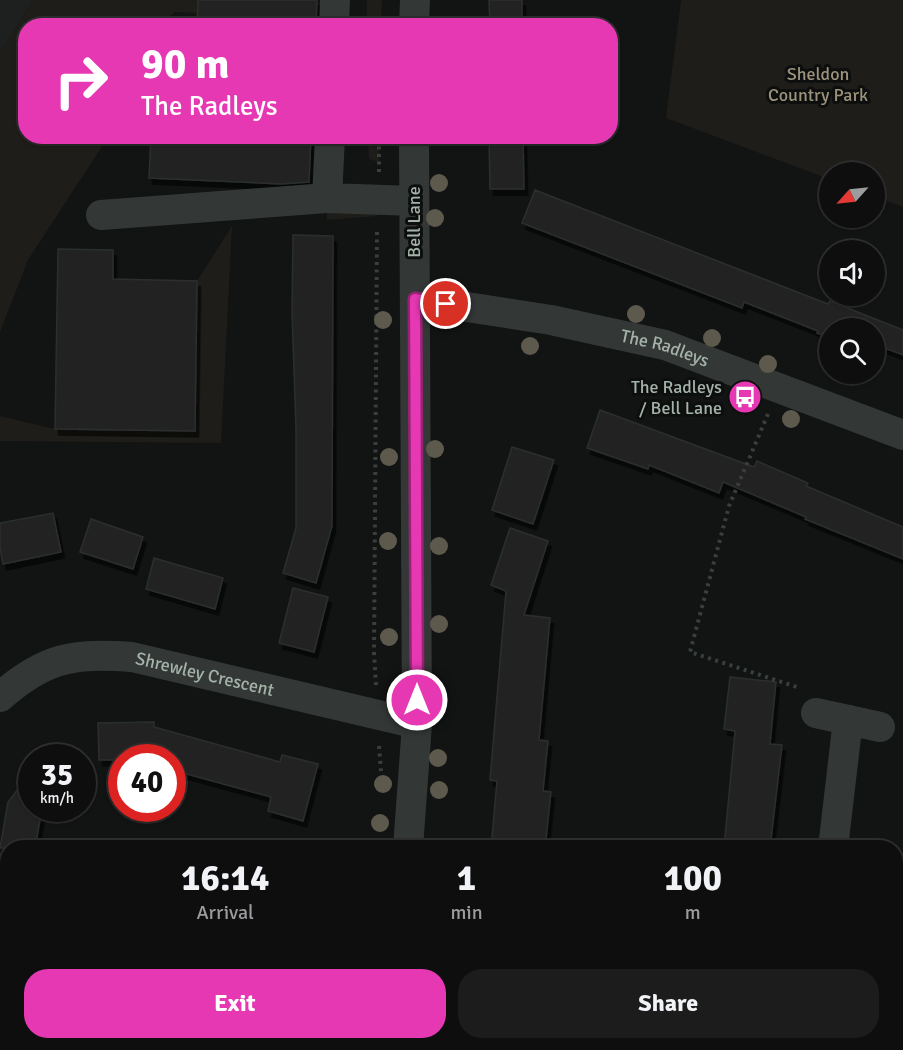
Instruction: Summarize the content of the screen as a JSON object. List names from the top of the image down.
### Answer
{
  "streets": {
    "street": ["Bell Lane", "The Radleys", "Shrewley Crescent"]
  },
  "crossings": [
    ["Bell Lane", "The Radleys"],
    ["Bell Lane", "Shrewley Crescent"]
  ],
  "parks": ["Sheldon Country Park"],
  "places": {
    "bus stop": ["The Radleys / Bell Lane"]
  },
  "north": "bottom left",
  "page": {
    "turn": ["90 m", "The Radleys"],
    "speed": "35 km/h",
    "limit": "40",
    "eta": [
      "16:14",
      "Arrival",
      "1",
      "min",
      "100",
      "m"
    ],
    "buttons": ["Exit", "Share"]
  }
}
